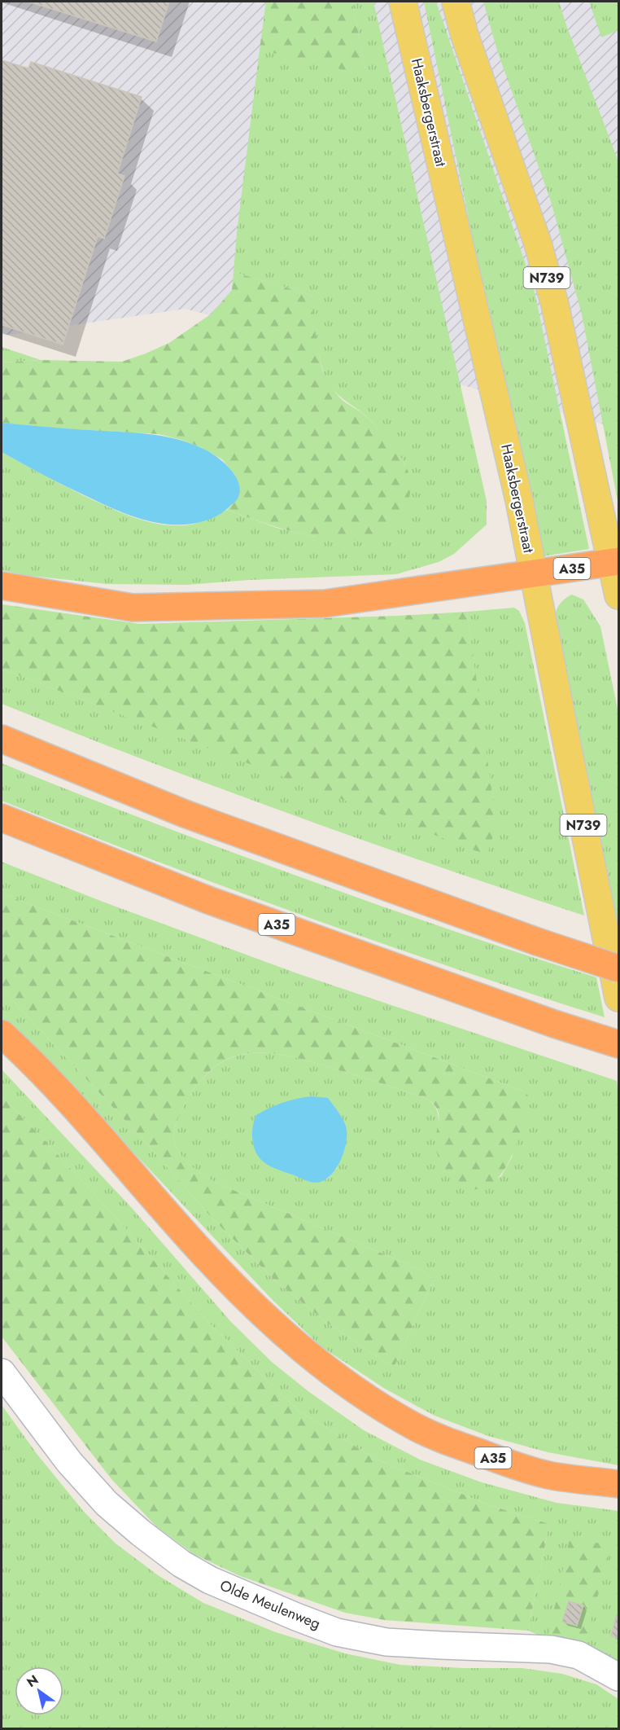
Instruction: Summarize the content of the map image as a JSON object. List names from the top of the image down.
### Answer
{
  "streets": {
    "highway": ["A35"],
    "main road": ["Haaksbergerstraat", "N739"],
    "street": ["Olde Meulenweg"]
  },
  "crossings": [
    ["Haaksbergerstraat", "A35"],
    ["N739", "A35"]
  ],
  "north": "top left"
}
